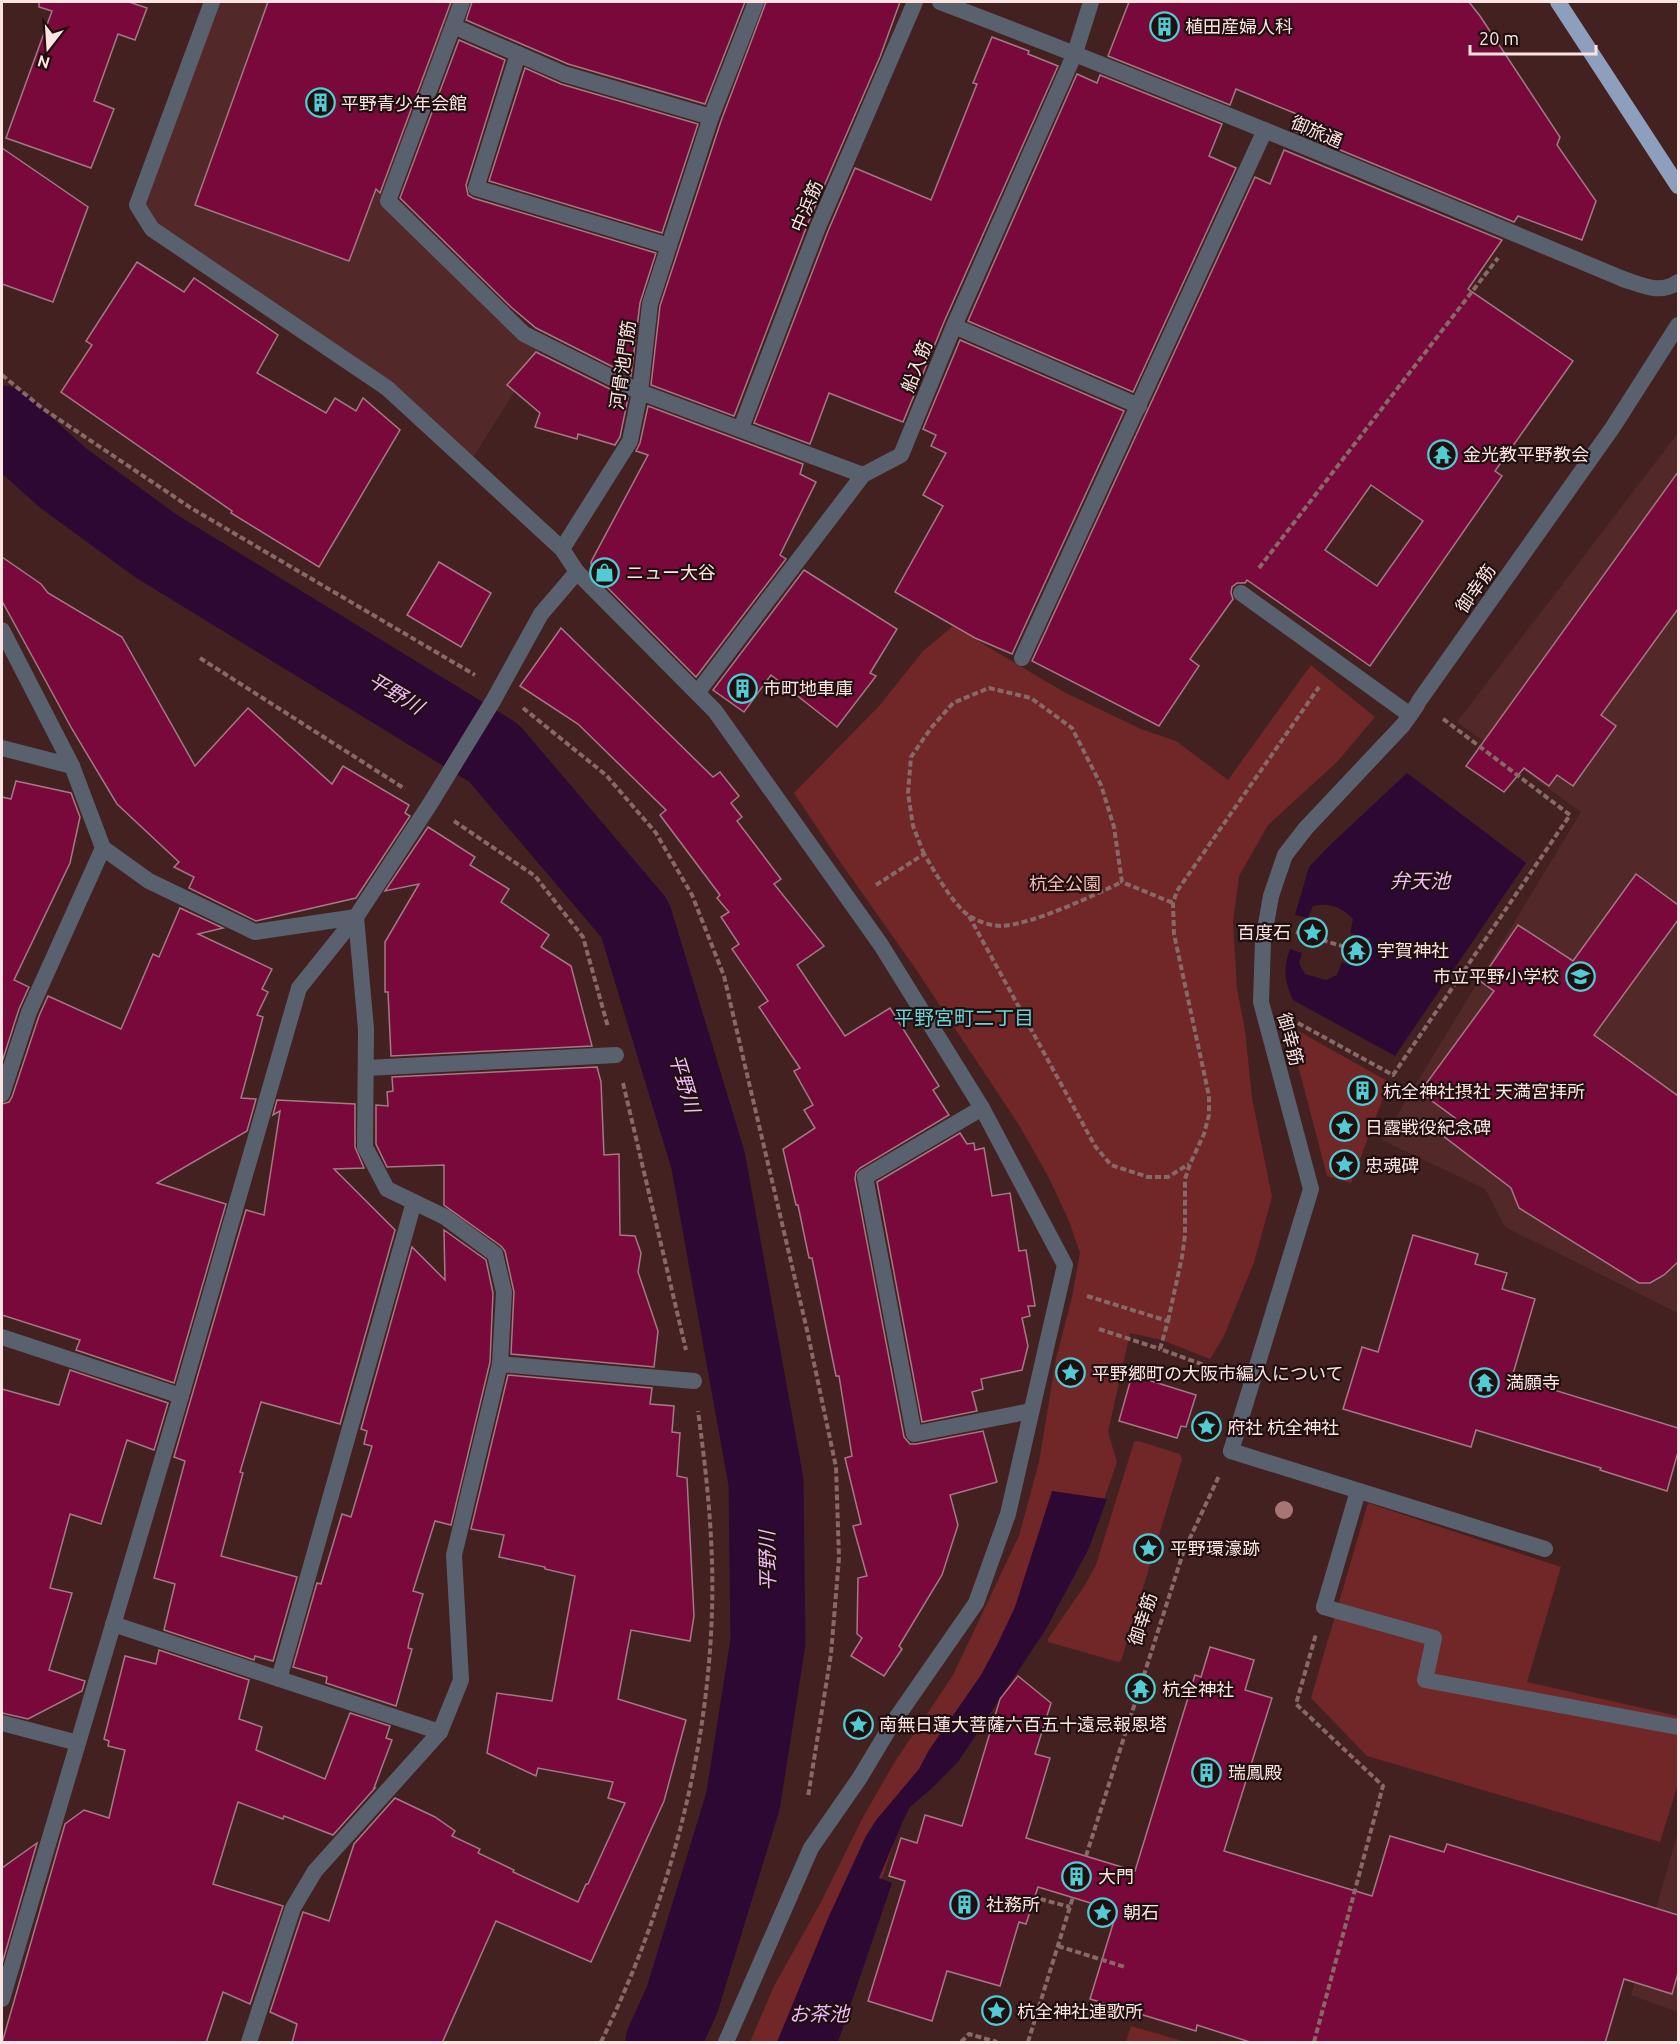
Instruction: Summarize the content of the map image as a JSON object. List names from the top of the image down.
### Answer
{
  "streets": {
    "street": [
      "御旅通",
      "中浜筋",
      "河骨池門筋",
      "船入筋",
      "御幸筋"
    ]
  },
  "crossings": [
    ["御旅通", "船入筋"]
  ],
  "districts": ["平野宮町二丁目"],
  "water": ["平野川", "弁天池", "お茶池"],
  "parks": ["杭全公園"],
  "places": {
    "building": [
      "植田産婦人科",
      "平野青少年会館",
      "市町地車庫",
      "杭全神社摂社 天満宮拝所",
      "瑞鳳殿",
      "大門",
      "社務所"
    ],
    "temple": [
      "金光教平野教会",
      "宇賀神社",
      "満願寺",
      "杭全神社"
    ],
    "shop": ["ニュー大谷"],
    "place": [
      "百度石",
      "日露戦役紀念碑",
      "忠魂碑",
      "平野郷町の大阪市編入について",
      "府社 杭全神社",
      "平野環濠跡",
      "南無日蓮大菩薩六百五十遠忌報恩塔",
      "朝石",
      "杭全神社連歌所"
    ],
    "school or university": ["市立平野小学校"]
  },
  "scale_bar": "20 m",
  "north": "bottom"
}
